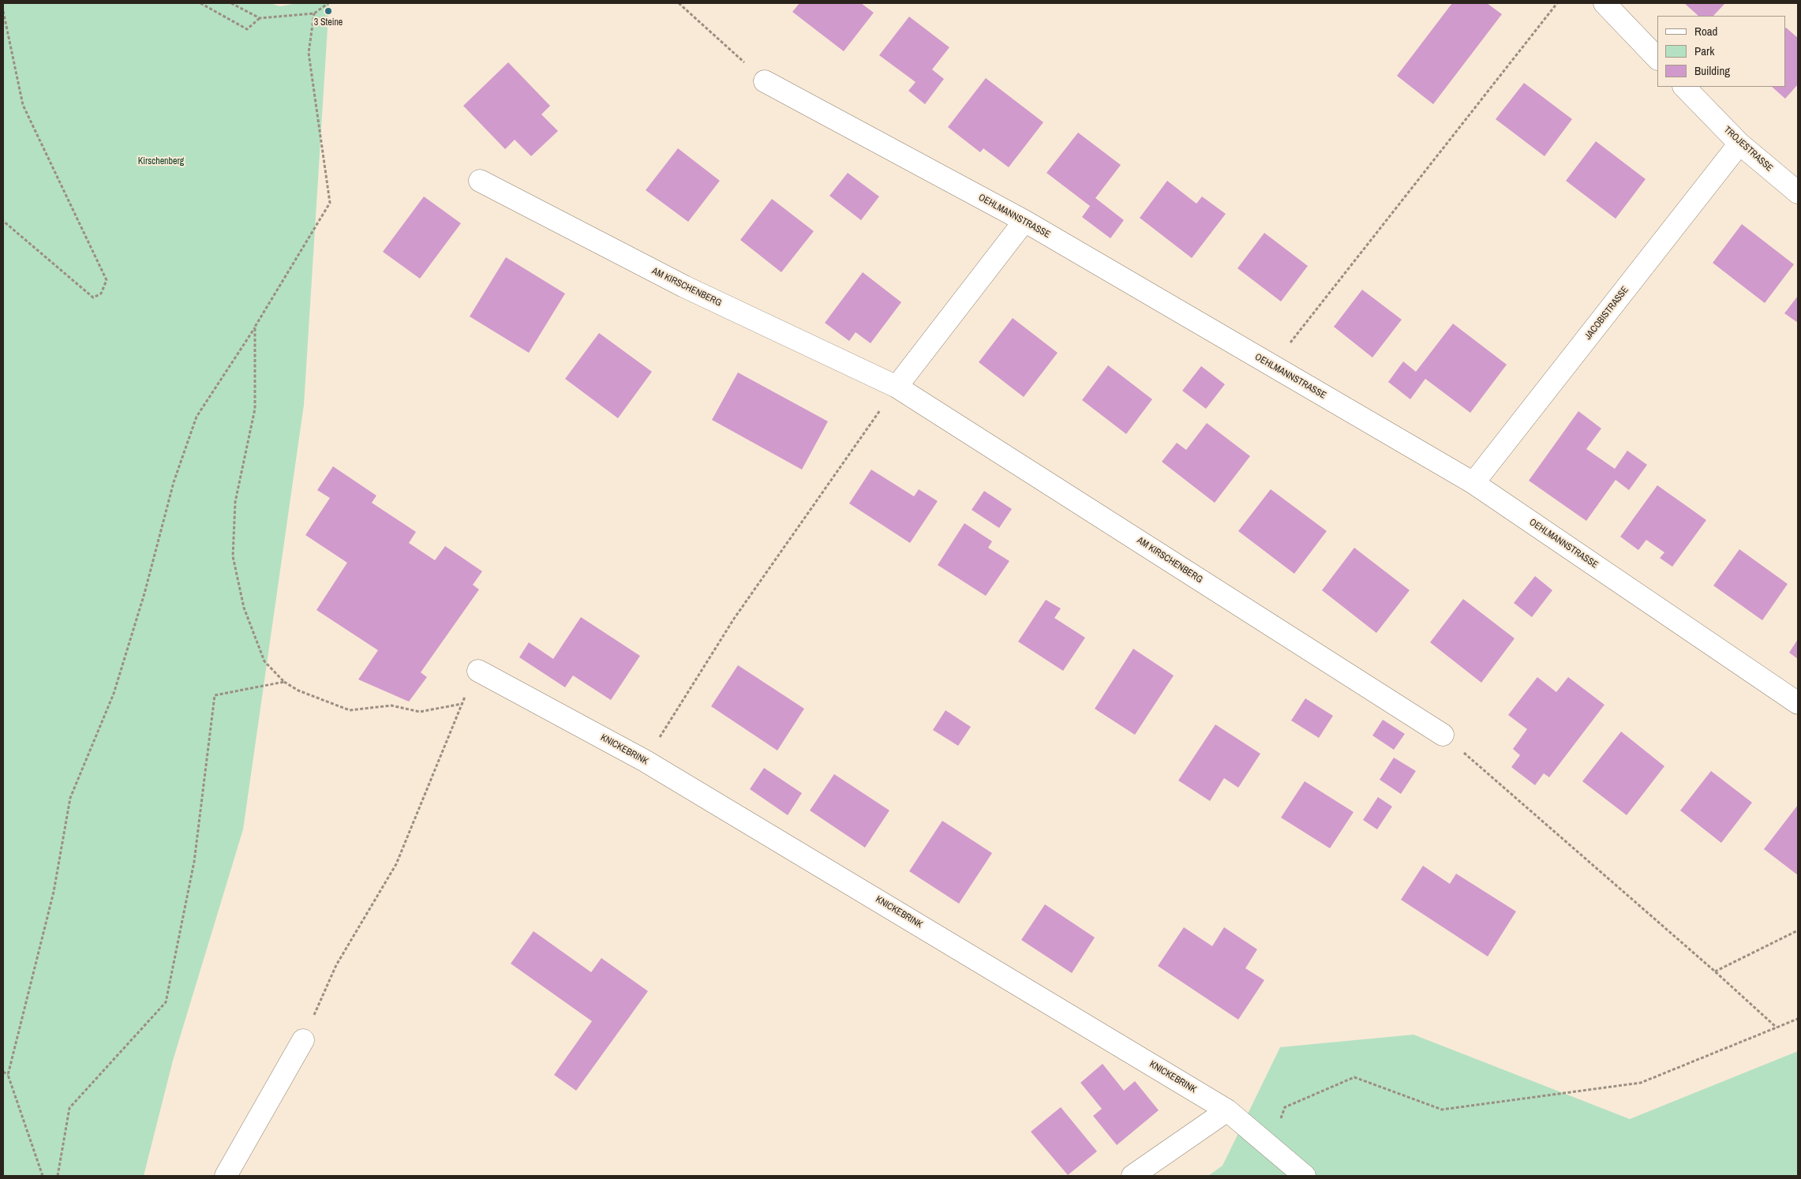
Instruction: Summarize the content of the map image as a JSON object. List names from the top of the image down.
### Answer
{
  "streets": {
    "street": [
      "TROJESTRASSE",
      "OEHLMANNSTRASSE",
      "AM KIRSCHENBERG",
      "JACOBISTRASSE",
      "KNICKEBRINK"
    ]
  },
  "crossings": [
    ["TROJESTRASSE", "JACOBISTRASSE"],
    ["OEHLMANNSTRASSE", "JACOBISTRASSE"]
  ],
  "parks": ["Kirschenberg"],
  "places": ["3 Steine"],
  "legend": ["Road", "Park", "Building"]
}
